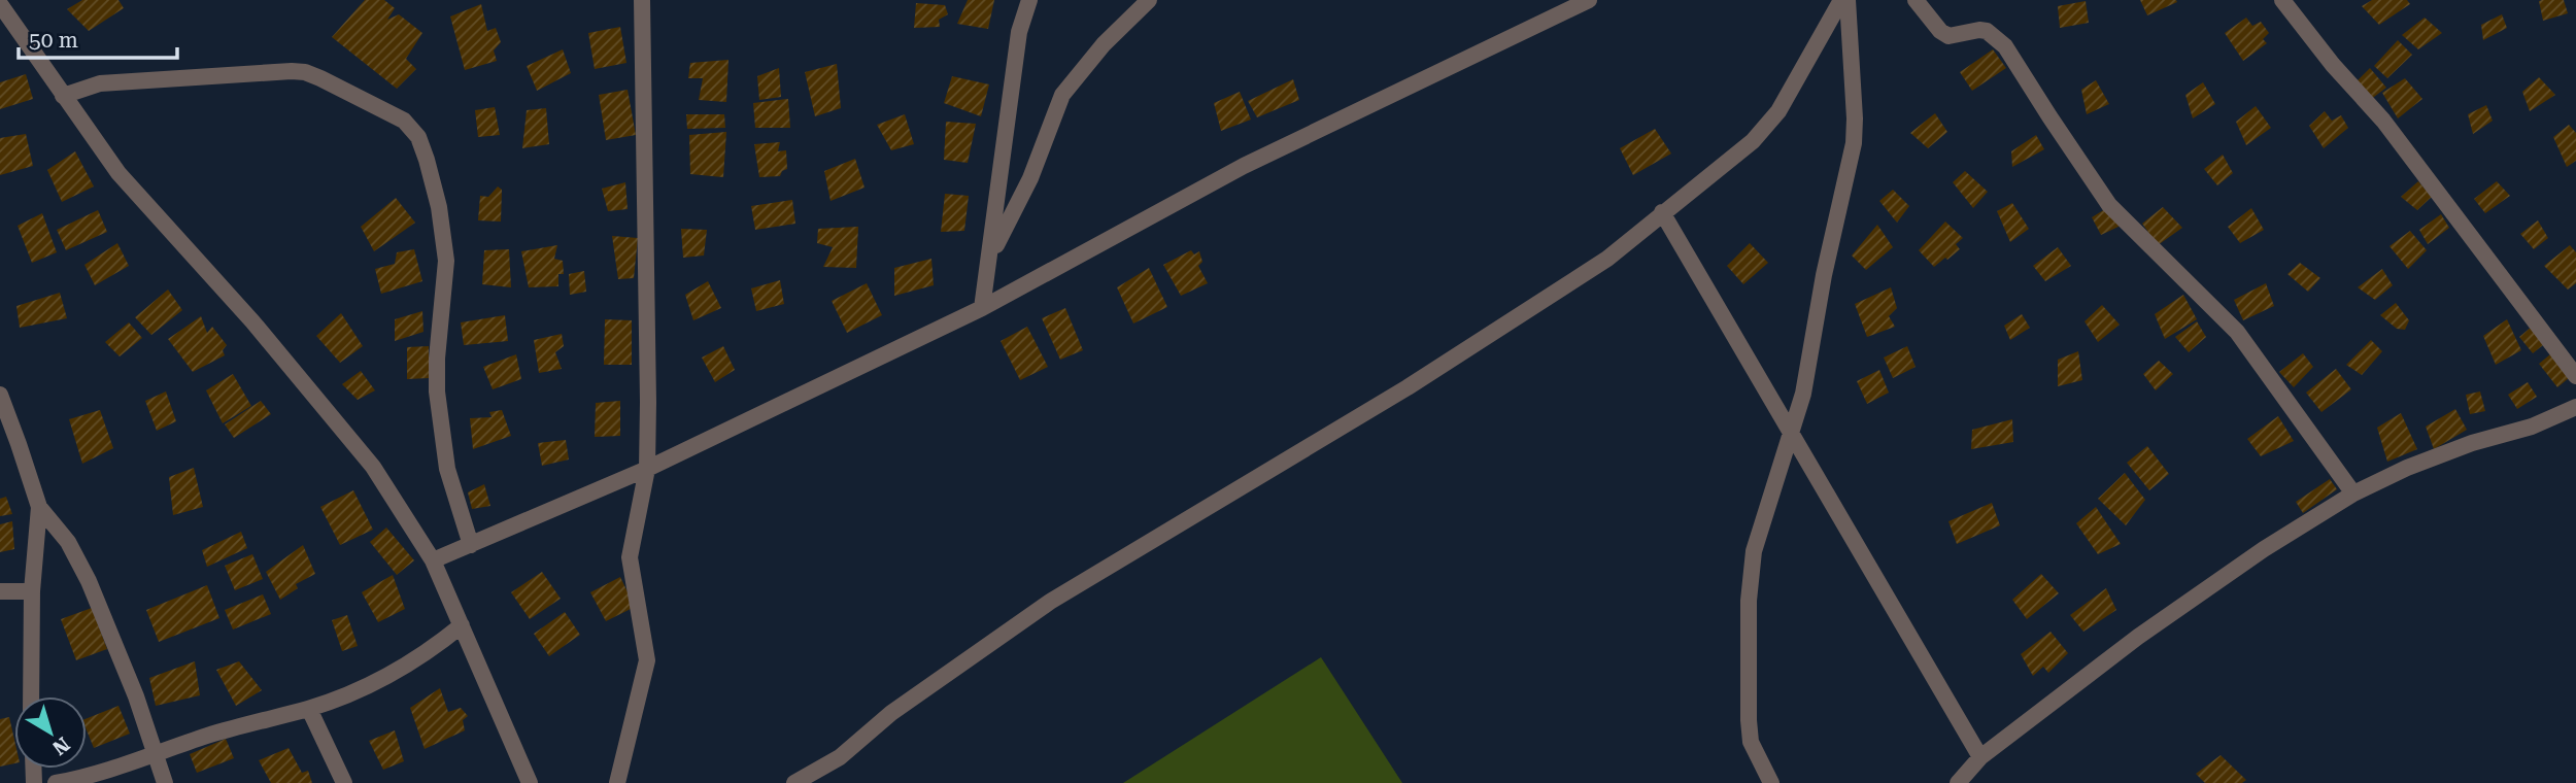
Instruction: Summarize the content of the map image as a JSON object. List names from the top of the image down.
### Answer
{
  "scale_bar": "50 m",
  "north": "bottom right"
}
